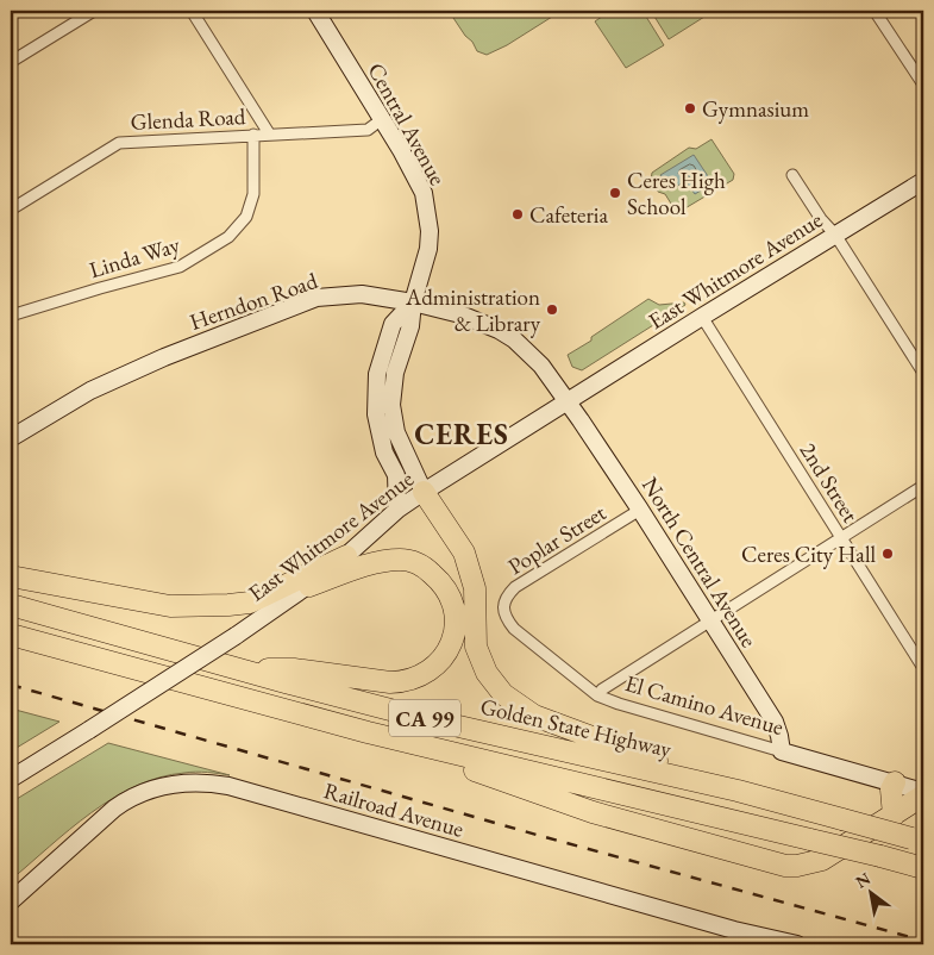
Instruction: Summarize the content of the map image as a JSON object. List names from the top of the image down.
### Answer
{
  "streets": {
    "highway": ["CA 99", "Golden State Highway"],
    "street": [
      "Glenda Road",
      "Central Avenue",
      "Linda Way",
      "East Whitmore Avenue",
      "Herndon Road",
      "2nd Street",
      "Poplar Street",
      "North Central Avenue",
      "El Camino Avenue",
      "Railroad Avenue"
    ]
  },
  "crossings": [
    ["Glenda Road", "Central Avenue"],
    ["Glenda Road", "Linda Way"],
    ["Central Avenue", "Herndon Road"],
    ["East Whitmore Avenue", "Herndon Road"],
    ["East Whitmore Avenue", "2nd Street"],
    ["East Whitmore Avenue", "North Central Avenue"],
    ["Herndon Road", "North Central Avenue"],
    ["Poplar Street", "North Central Avenue"],
    ["Poplar Street", "El Camino Avenue"],
    ["North Central Avenue", "El Camino Avenue"]
  ],
  "districts": ["CERES"],
  "places": [
    "Gymnasium",
    "Ceres High School",
    "Cafeteria",
    "Administration & Library",
    "Ceres City Hall"
  ],
  "north": "top left"
}
